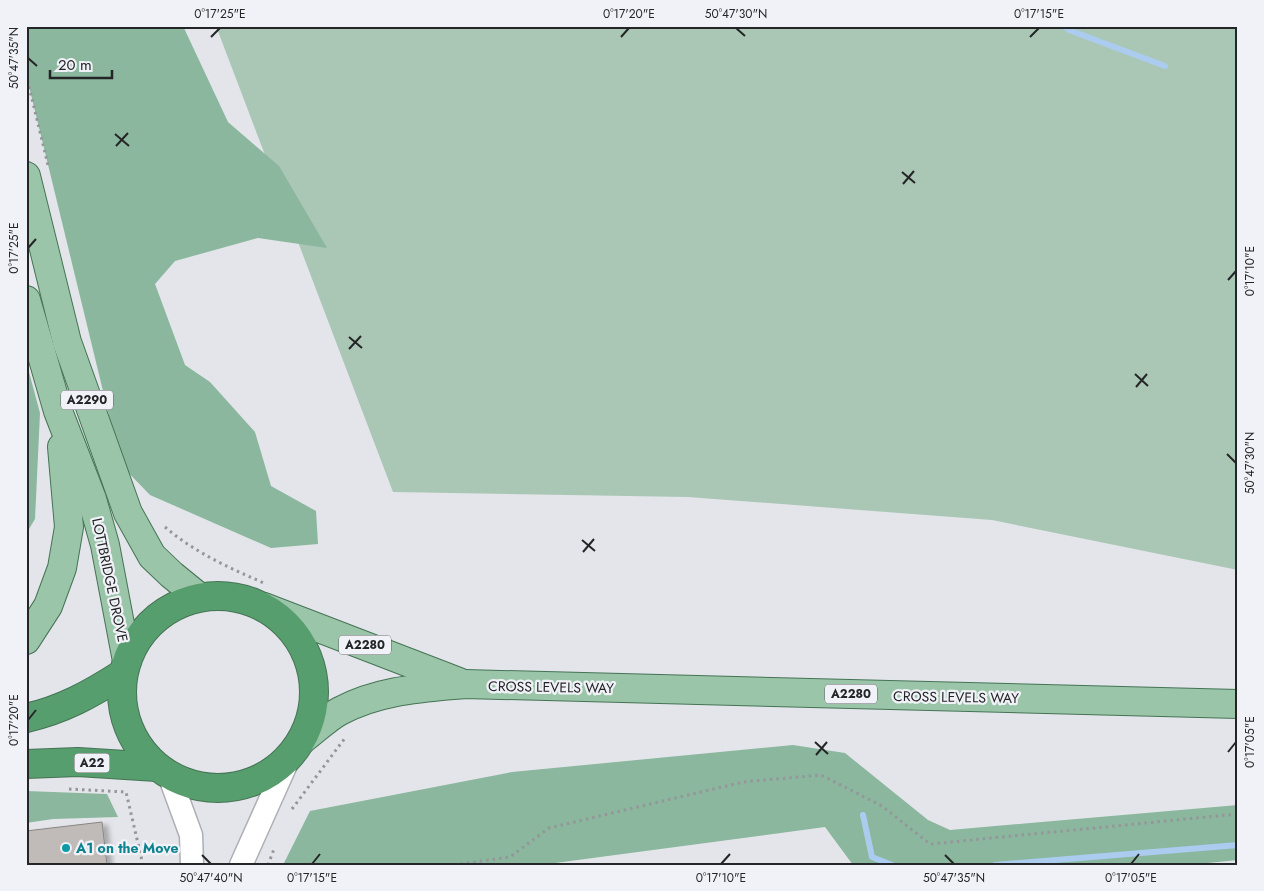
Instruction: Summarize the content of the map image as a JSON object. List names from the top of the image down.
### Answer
{
  "streets": {
    "highway": ["A22"],
    "main road": [
      "A2290",
      "LOTTBRIDGE DROVE",
      "A2280",
      "CROSS LEVELS WAY"
    ]
  },
  "places": ["A1 on the Move"],
  "scale_bar": "20 m",
  "coordinates": [
    "0°17'25\"E",
    "0°17'20\"E",
    "50°47'30\"N",
    "0°17'15\"E",
    "50°47'35\"N",
    "0°17'10\"E",
    "0°17'05\"E",
    "50°47'40\"N"
  ]
}
